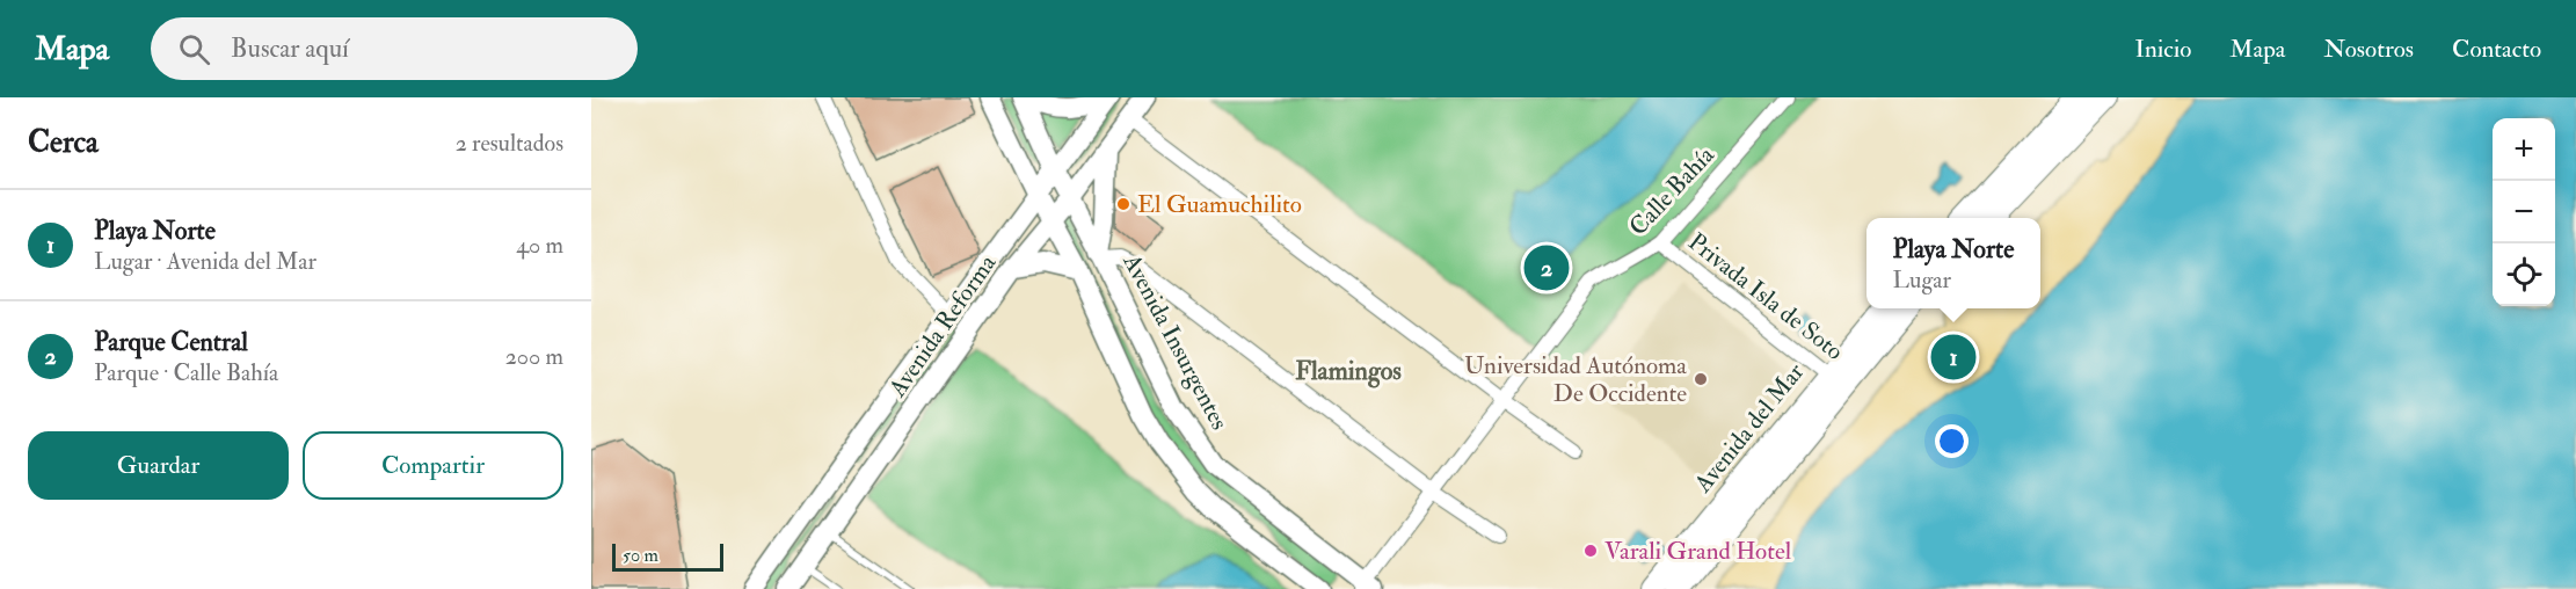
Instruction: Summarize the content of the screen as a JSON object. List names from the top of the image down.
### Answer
{
  "streets": {
    "main road": ["Avenida Reforma", "Avenida Insurgentes", "Avenida del Mar"],
    "street": ["Calle Bahía", "Privada Isla de Soto"]
  },
  "crossings": [
    ["Calle Bahía", "Privada Isla de Soto"],
    ["Calle Bahía", "Avenida Insurgentes"],
    ["Privada Isla de Soto", "Avenida del Mar"],
    ["Avenida Reforma", "Avenida Insurgentes"]
  ],
  "districts": ["Flamingos"],
  "places": ["El Guamuchilito", "Universidad Autónoma De Occidente", "Varali Grand Hotel"],
  "scale_bar": "50 m",
  "page": {
    "header": "Mapa",
    "search": "Buscar aquí",
    "nav": [
      "Inicio",
      "Mapa",
      "Nosotros",
      "Contacto"
    ],
    "heading": ["Cerca", "2 resultados"],
    "map_buttons": ["+", "−"],
    "list": [
      {
        "mark": "1",
        "name": "Playa Norte",
        "note": "Lugar · Avenida del Mar",
        "value": "40 m"
      },
      {
        "mark": "2",
        "name": "Parque Central",
        "note": "Parque · Calle Bahía",
        "value": "200 m"
      }
    ],
    "popup": ["Playa Norte", "Lugar"],
    "pins": ["2", "1"],
    "buttons": ["Guardar", "Compartir"],
    "scale": "50 m"
  }
}
